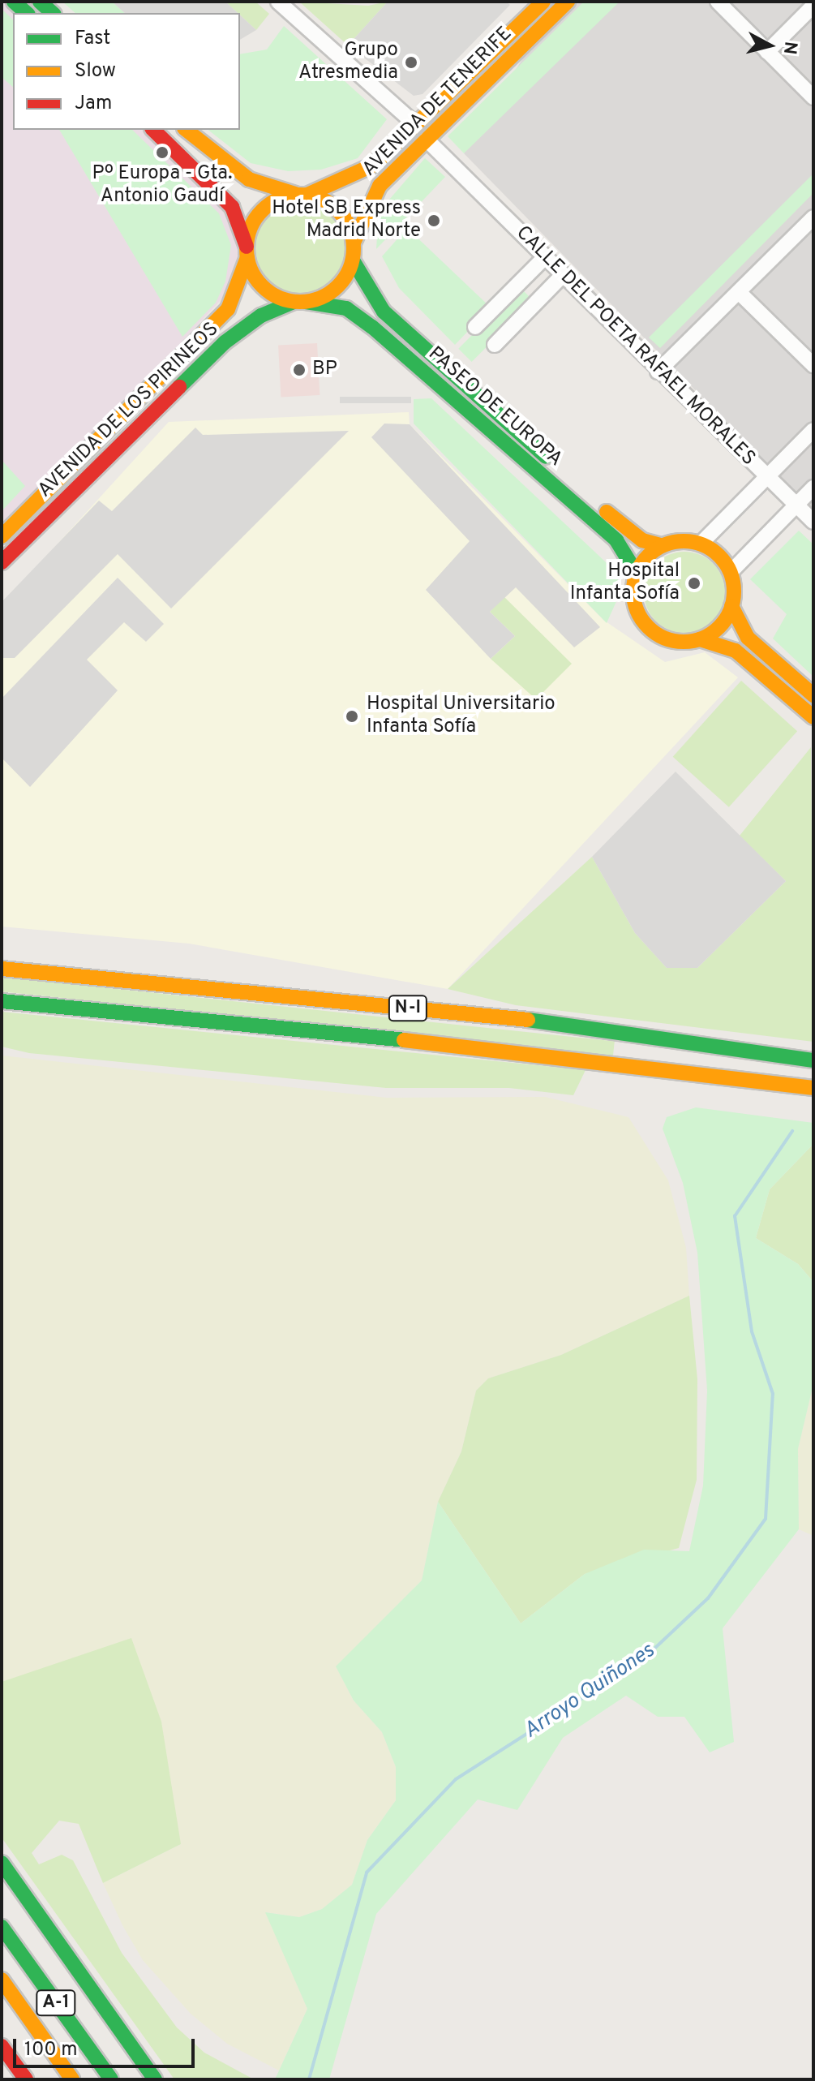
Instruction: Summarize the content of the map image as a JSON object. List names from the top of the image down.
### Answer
{
  "streets": {
    "main road": [
      "AVENIDA DE TENERIFE",
      "PASEO DE EUROPA",
      "AVENIDA DE LOS PIRINEOS",
      "N-I",
      "A-1"
    ],
    "street": ["CALLE DEL POETA RAFAEL MORALES"]
  },
  "crossings": [
    ["AVENIDA DE TENERIFE", "CALLE DEL POETA RAFAEL MORALES"],
    ["AVENIDA DE TENERIFE", "PASEO DE EUROPA"],
    ["AVENIDA DE TENERIFE", "AVENIDA DE LOS PIRINEOS"],
    ["PASEO DE EUROPA", "AVENIDA DE LOS PIRINEOS"]
  ],
  "water": ["Arroyo Quiñones"],
  "places": [
    "Grupo Atresmedia",
    "Pº Europa - Gta. Antonio Gaudí",
    "Hotel SB Express Madrid Norte",
    "BP",
    "Hospital Infanta Sofía",
    "Hospital Universitario Infanta Sofía"
  ],
  "legend": ["Fast", "Slow", "Jam"],
  "scale_bar": "100 m",
  "north": "right"
}
